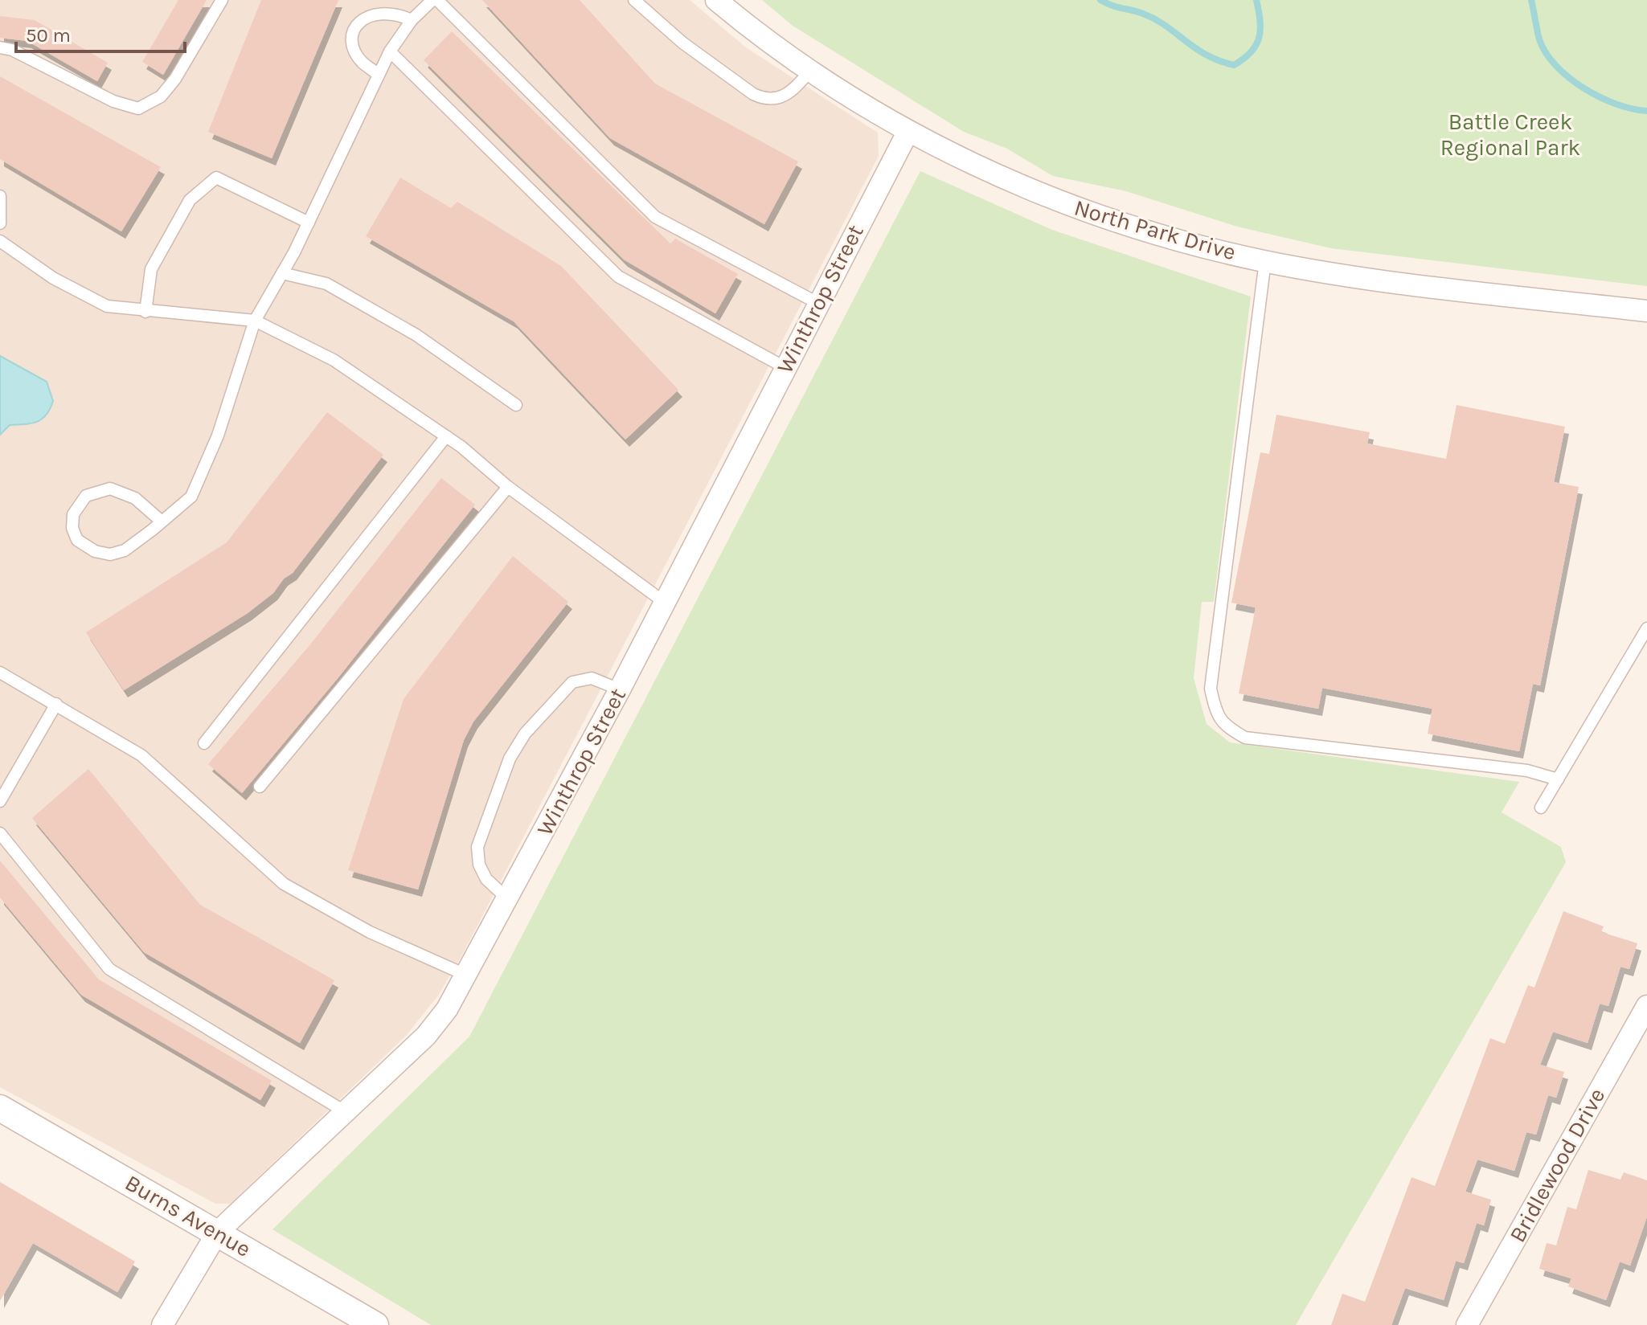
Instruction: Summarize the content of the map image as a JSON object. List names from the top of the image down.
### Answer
{
  "streets": {
    "street": [
      "North Park Drive",
      "Winthrop Street",
      "Bridlewood Drive",
      "Burns Avenue"
    ]
  },
  "crossings": [
    ["North Park Drive", "Winthrop Street"],
    ["Winthrop Street", "Burns Avenue"]
  ],
  "parks": ["Battle Creek Regional Park"],
  "scale_bar": "50 m"
}
